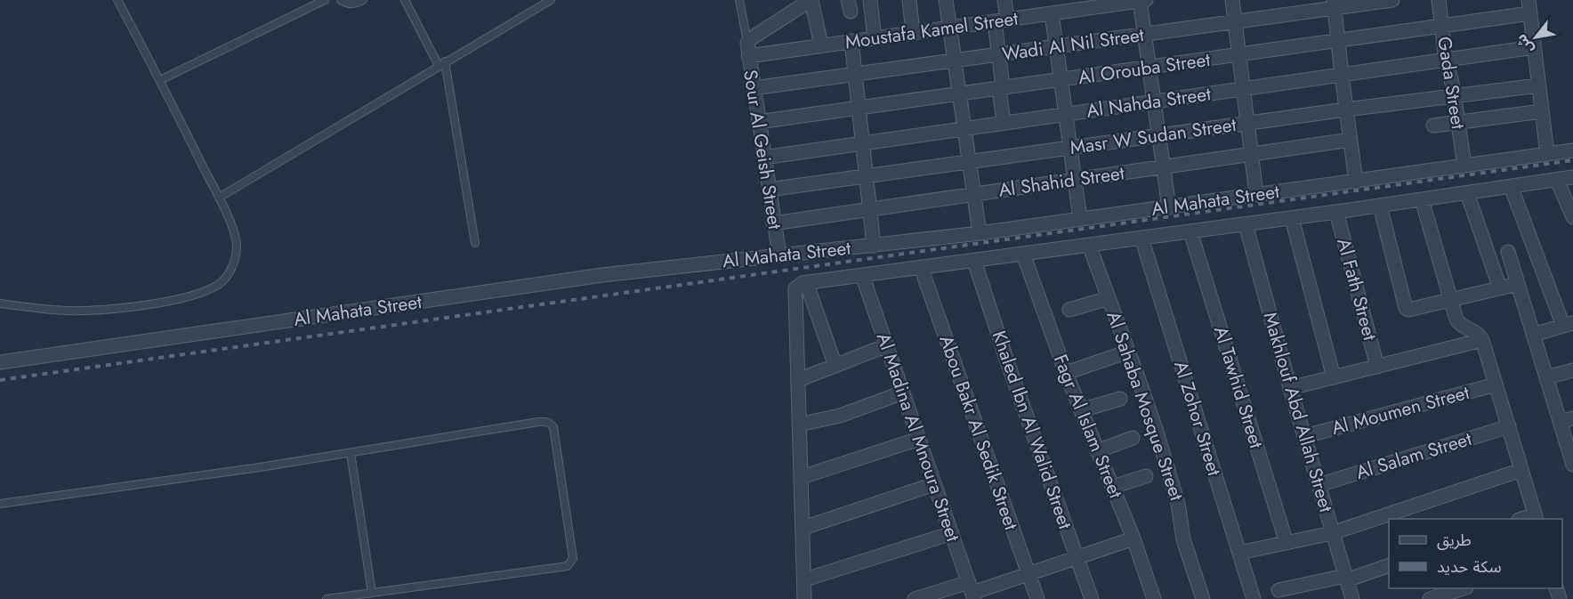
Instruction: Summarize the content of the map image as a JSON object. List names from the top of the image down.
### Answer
{
  "streets": {
    "street": [
      "Moustafa Kamel Street",
      "Wadi Al Nil Street",
      "Al Orouba Street",
      "Gada Street",
      "Al Nahda Street",
      "Masr W Sudan Street",
      "Sour Al Geish Street",
      "Al Shahid Street",
      "Al Mahata Street",
      "Al Fath Street",
      "Al Tawhid Street",
      "Al Sahaba Mosque Street",
      "Al Moumen Street",
      "Makhlouf Abd Allah Street",
      "Al Zohor Street",
      "Fagr Al Islam Street",
      "Khaled Ibn Al Walid Street",
      "Abou Bakr Al Sedik Street",
      "Al Madina Al Mnoura Street",
      "Al Salam Street"
    ]
  },
  "crossings": [
    ["Moustafa Kamel Street", "Sour Al Geish Street"],
    ["Wadi Al Nil Street", "Sour Al Geish Street"],
    ["Al Orouba Street", "Gada Street"],
    ["Al Orouba Street", "Sour Al Geish Street"],
    ["Gada Street", "Al Nahda Street"],
    ["Gada Street", "Masr W Sudan Street"],
    ["Gada Street", "Al Mahata Street"],
    ["Al Nahda Street", "Sour Al Geish Street"],
    ["Masr W Sudan Street", "Sour Al Geish Street"],
    ["Sour Al Geish Street", "Al Shahid Street"],
    ["Sour Al Geish Street", "Al Mahata Street"],
    ["Al Mahata Street", "Al Fath Street"],
    ["Al Mahata Street", "Al Tawhid Street"],
    ["Al Mahata Street", "Al Sahaba Mosque Street"],
    ["Al Mahata Street", "Makhlouf Abd Allah Street"],
    ["Al Mahata Street", "Al Zohor Street"],
    ["Al Mahata Street", "Fagr Al Islam Street"],
    ["Al Mahata Street", "Khaled Ibn Al Walid Street"],
    ["Al Mahata Street", "Abou Bakr Al Sedik Street"],
    ["Al Mahata Street", "Al Madina Al Mnoura Street"],
    ["Al Moumen Street", "Makhlouf Abd Allah Street"],
    ["Makhlouf Abd Allah Street", "Al Salam Street"]
  ],
  "legend": ["طريق", "سكة حديد"],
  "north": "bottom left"
}
